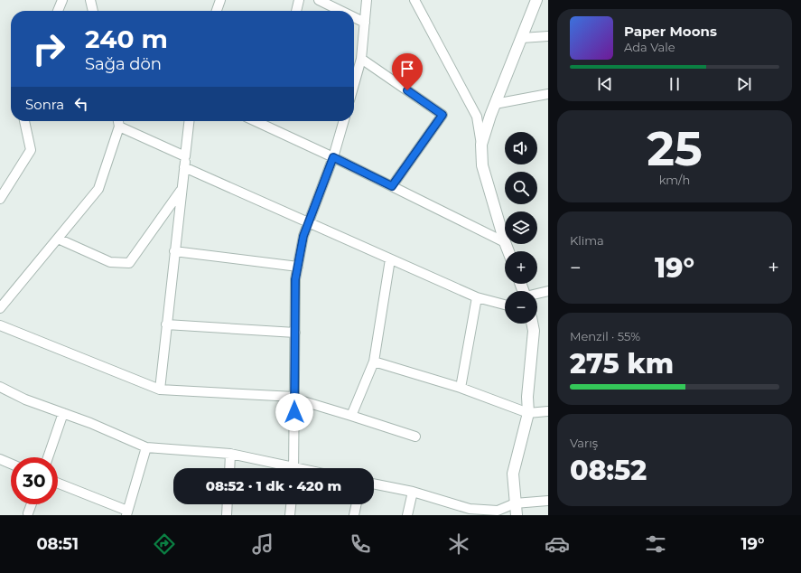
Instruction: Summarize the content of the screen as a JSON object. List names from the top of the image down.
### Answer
{
  "page": {
    "turn": ["240 m", "Sağa dön"],
    "song": ["Paper Moons", "Ada Vale"],
    "then": "Sonra",
    "tile": [
      ["25", "km/h"],
      "Klima",
      ["Menzil · 55%", "275 km"],
      ["Varış", "08:52"]
    ],
    "map_buttons": ["+", "−"],
    "heat": ["−", "19°", "+"],
    "limit": "30",
    "trip": "08:52 · 1 dk · 420 m",
    "tabs": ["08:51", "19°"]
  }
}
